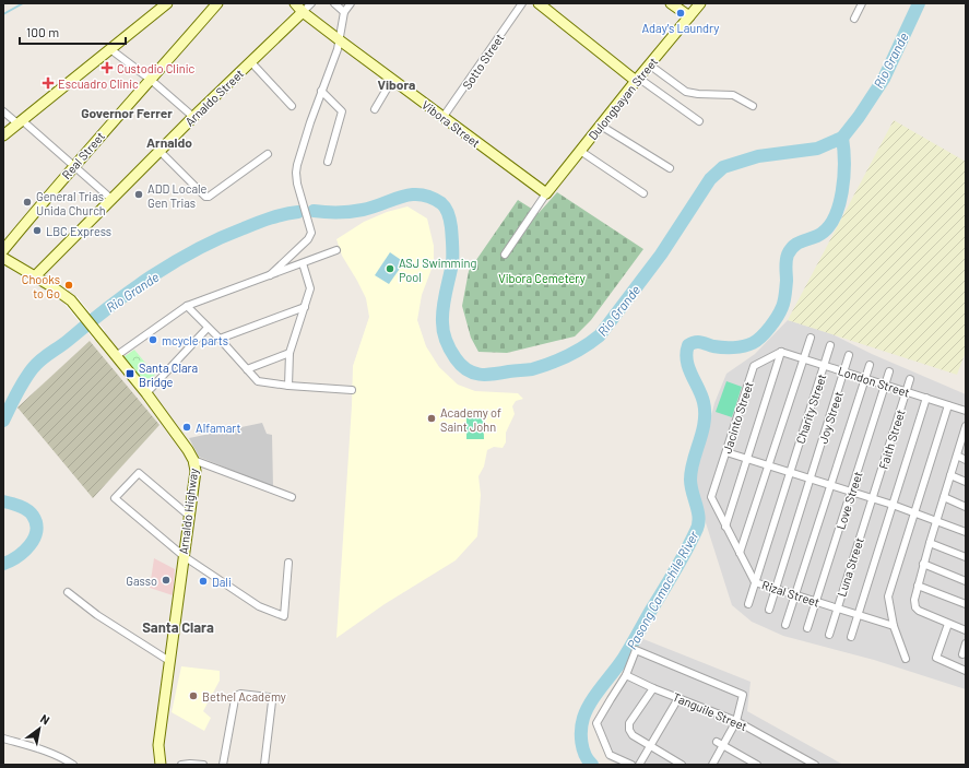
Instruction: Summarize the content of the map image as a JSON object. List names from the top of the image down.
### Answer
{
  "streets": {
    "main road": [
      "Arnaldo Street",
      "Dulongbayan Street",
      "Vibora Street",
      "Real Street",
      "Arnaldo Highway"
    ],
    "street": [
      "Sotto Street",
      "London Street",
      "Charity Street",
      "Jacinto Street",
      "Joy Street",
      "Faith Street",
      "Love Street",
      "Luna Street",
      "Rizal Street",
      "Tanguile Street"
    ]
  },
  "crossings": [
    ["Sotto Street", "Vibora Street"],
    ["Arnaldo Street", "Vibora Street"],
    ["Arnaldo Street", "Arnaldo Highway"],
    ["Dulongbayan Street", "Vibora Street"],
    ["London Street", "Charity Street"],
    ["London Street", "Jacinto Street"],
    ["London Street", "Joy Street"],
    ["London Street", "Faith Street"],
    ["London Street", "Love Street"],
    ["Charity Street", "Rizal Street"],
    ["Jacinto Street", "Rizal Street"],
    ["Joy Street", "Rizal Street"],
    ["Faith Street", "Luna Street"],
    ["Love Street", "Rizal Street"],
    ["Luna Street", "Rizal Street"]
  ],
  "districts": [
    "Vibora",
    "Governor Ferrer",
    "Arnaldo",
    "Santa Clara"
  ],
  "water": ["Rio Grande", "Pasong Camachile River"],
  "parks": ["Vibora Cemetery"],
  "places": {
    "other": [
      "Aday's Laundry",
      "ADD Locale Gen Trias",
      "General Trias Unida Church",
      "LBC Express",
      "ASJ Swimming Pool",
      "Chooks to Go",
      "mcycle parts",
      "Academy of Saint John",
      "Alfamart",
      "Gasso",
      "Dali",
      "Bethel Academy"
    ],
    "health": ["Custodio Clinic", "Escuadro Clinic"],
    "transit": ["Santa Clara Bridge"]
  },
  "scale_bar": "100 m",
  "north": "top right"
}
